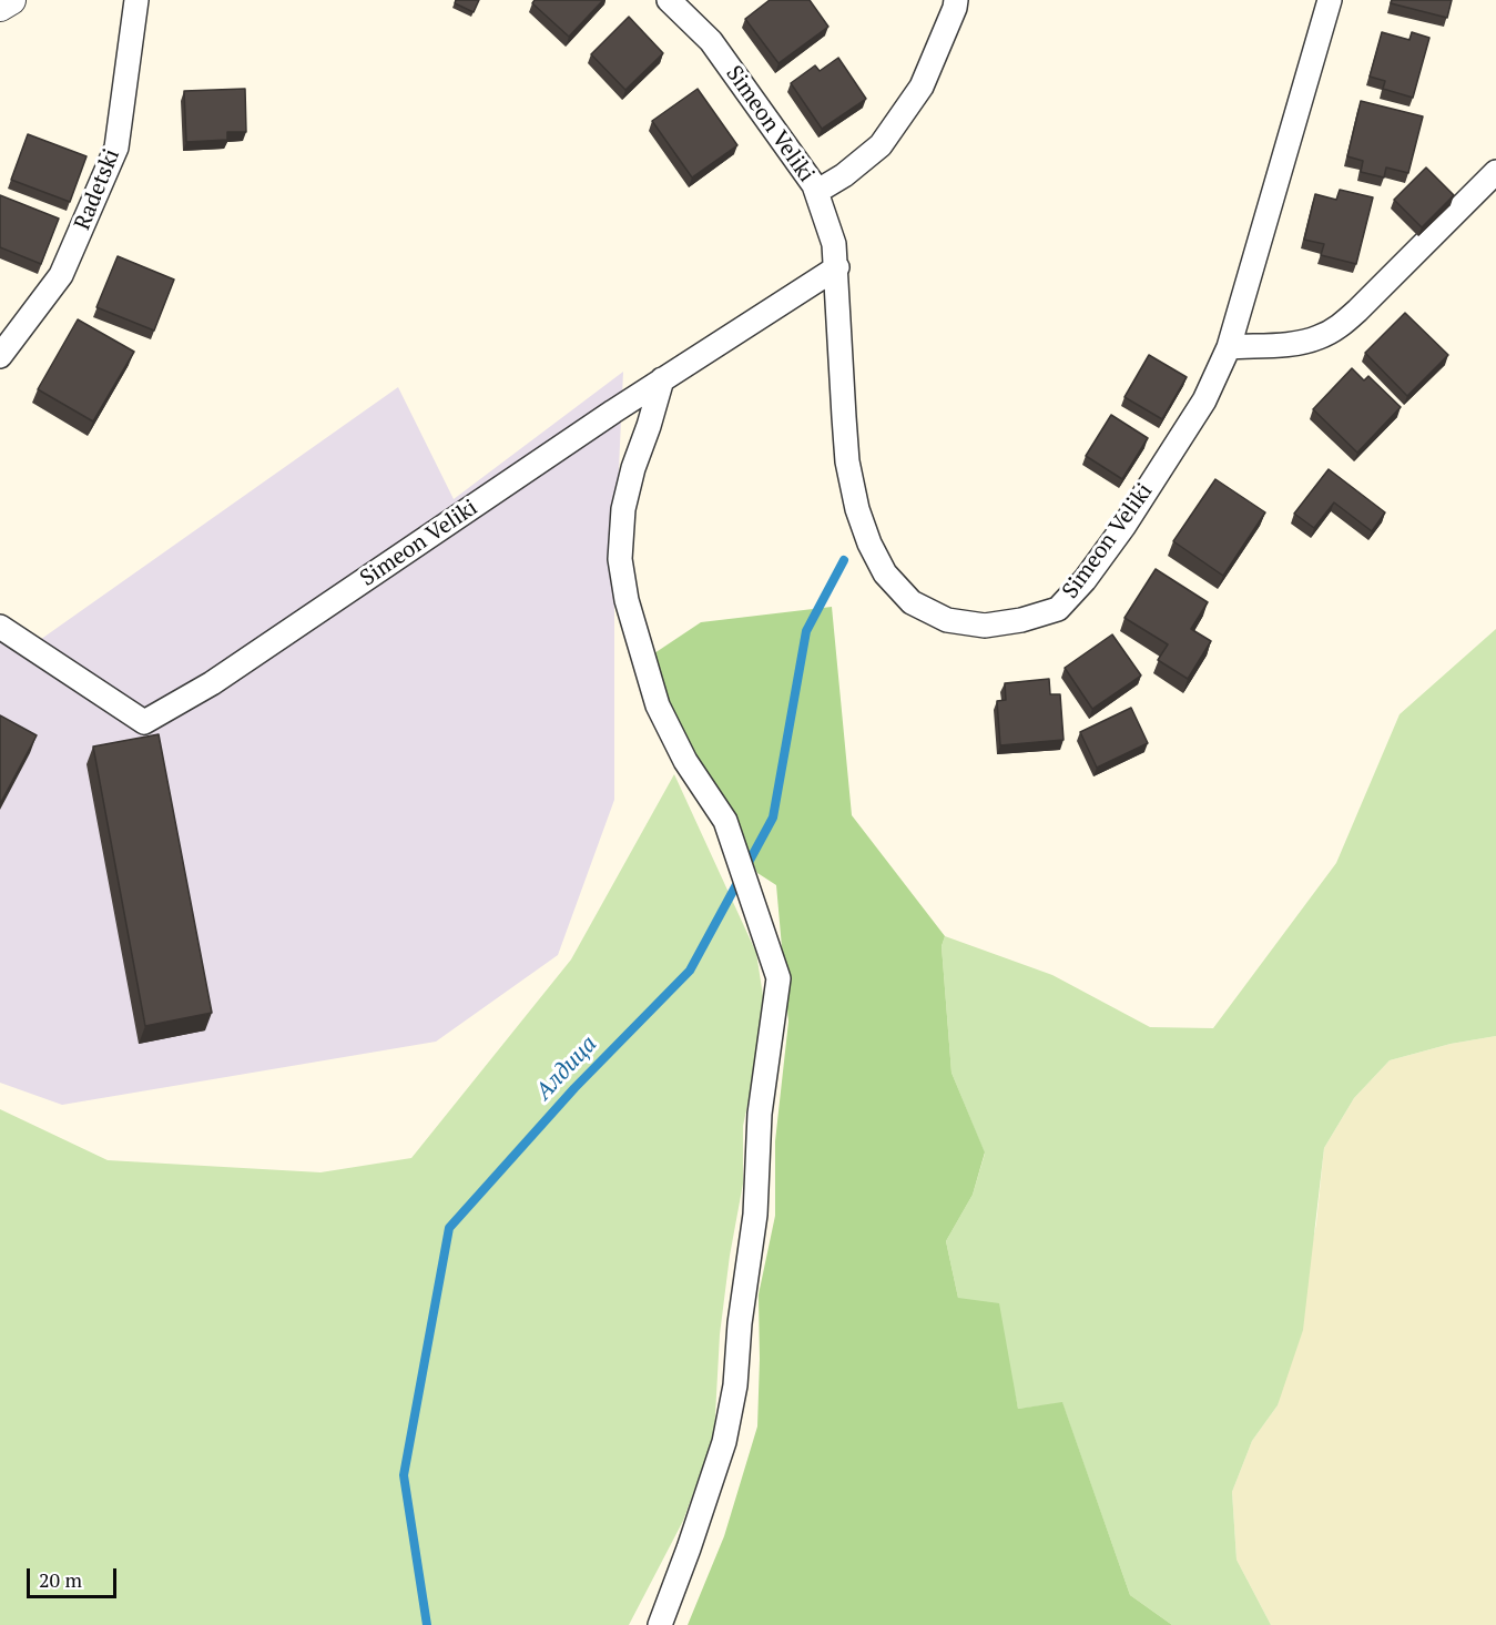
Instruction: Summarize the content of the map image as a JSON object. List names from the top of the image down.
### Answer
{
  "streets": {
    "street": ["Simeon Veliki", "Radetski"]
  },
  "water": ["Алдица"],
  "scale_bar": "20 m"
}
